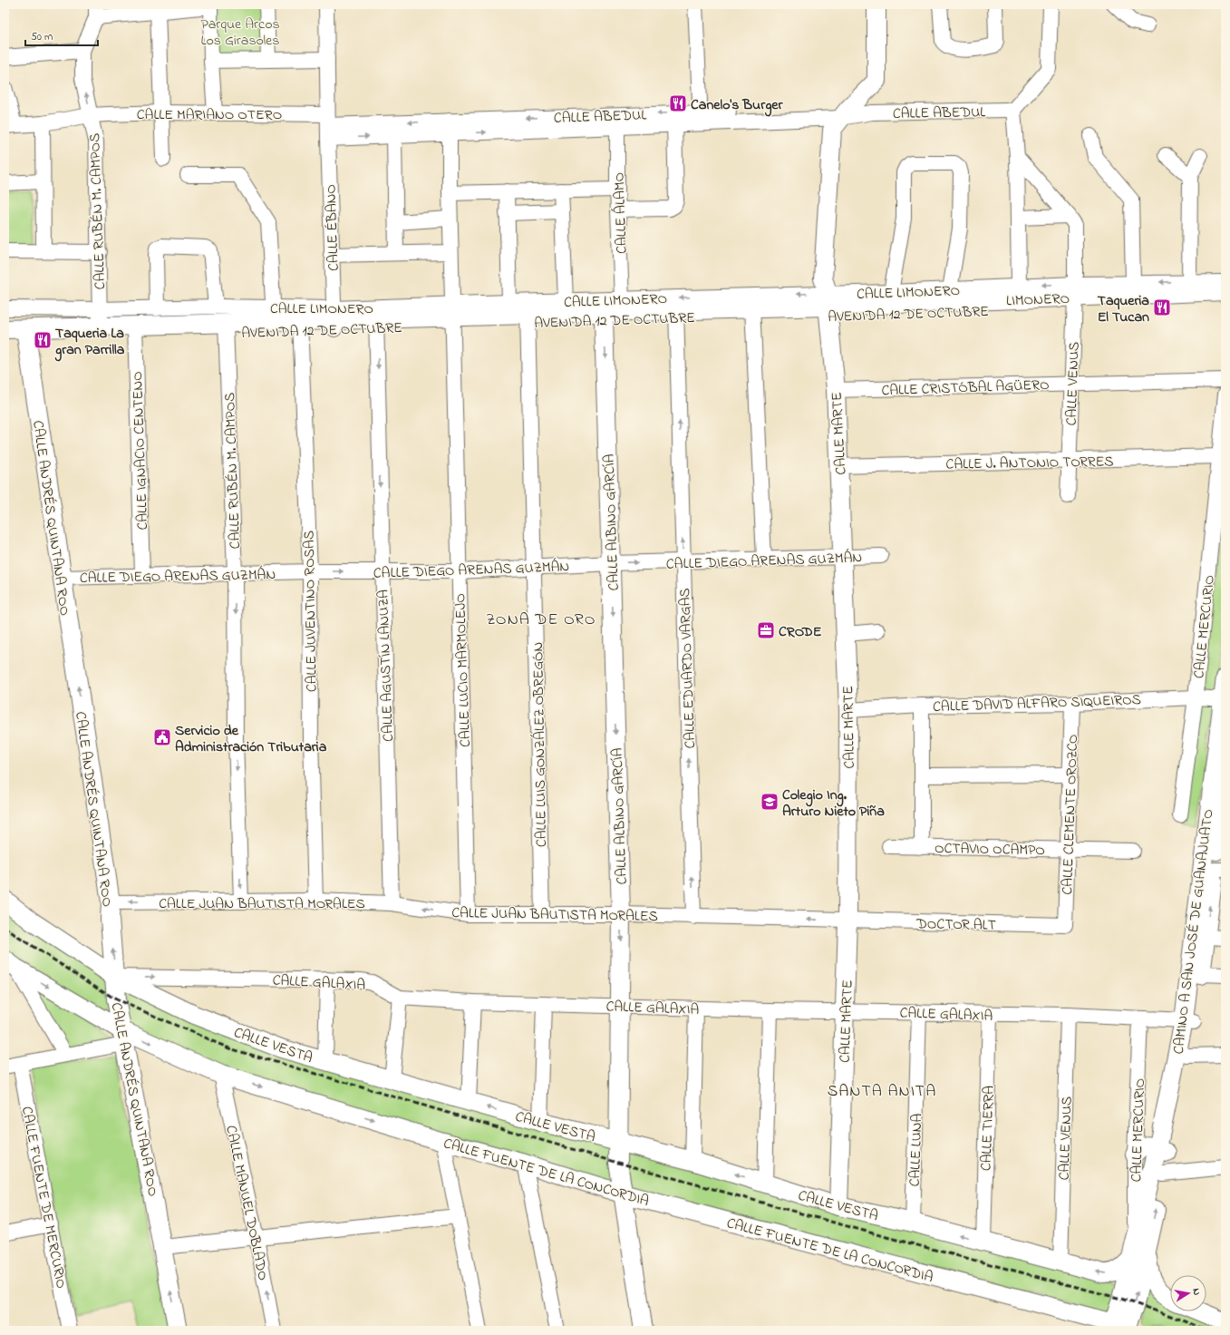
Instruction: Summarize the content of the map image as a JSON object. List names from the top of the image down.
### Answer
{
  "streets": {
    "main road": [
      "LIMONERO",
      "AVENIDA 12 DE OCTUBRE",
      "CALLE MARTE",
      "CALLE ANDRÉS QUINTANA ROO",
      "CALLE ALBINO GARCÍA",
      "CAMINO A SAN JOSÉ DE GUANAJUATO",
      "CALLE VESTA",
      "CALLE FUENTE DE LA CONCORDIA"
    ],
    "street": [
      "CALLE ABEDUL",
      "CALLE MARIANO OTERO",
      "CALLE RUBÉN M. CAMPOS",
      "CALLE ÁLAMO",
      "CALLE ÉBANO",
      "CALLE LIMONERO",
      "CALLE VENUS",
      "CALLE CRISTÓBAL AGÜERO",
      "CALLE IGNACIO CENTENO",
      "CALLE J. ANTONIO TORRES",
      "CALLE DIEGO ARENAS GUZMÁN",
      "CALLE JUVENTINO ROSAS",
      "CALLE MERCURIO",
      "CALLE AGUSTÍN LANUZA",
      "CALLE EDUARDO VARGAS",
      "CALLE LUCIO MARMOLEJO",
      "CALLE DAVID ALFARO SIQUEIROS",
      "CALLE LUIS GONZÁLEZ OBREGÓN",
      "CALLE CLEMENTE OROZCO",
      "OCTAVIO OCAMPO",
      "CALLE JUAN BAUTISTA MORALES",
      "DOCTOR ALT",
      "CALLE GALAXIA",
      "CALLE TIERRA",
      "CALLE LUNA",
      "CALLE FUENTE DE MERCURIO",
      "CALLE MANUEL DOBLADO"
    ]
  },
  "crossings": [
    ["CALLE ABEDUL", "CALLE MARIANO OTERO"],
    ["CALLE ABEDUL", "CALLE ÁLAMO"],
    ["CALLE ABEDUL", "CALLE ÉBANO"],
    ["CALLE ABEDUL", "CALLE LUCIO MARMOLEJO"],
    ["CALLE MARIANO OTERO", "CALLE RUBÉN M. CAMPOS"],
    ["CALLE MARIANO OTERO", "CALLE ÉBANO"],
    ["CALLE RUBÉN M. CAMPOS", "CALLE LIMONERO"],
    ["CALLE RUBÉN M. CAMPOS", "AVENIDA 12 DE OCTUBRE"],
    ["CALLE RUBÉN M. CAMPOS", "CALLE DIEGO ARENAS GUZMÁN"],
    ["CALLE RUBÉN M. CAMPOS", "CALLE JUAN BAUTISTA MORALES"],
    ["CALLE ÁLAMO", "CALLE LIMONERO"],
    ["CALLE ÉBANO", "CALLE LIMONERO"],
    ["CALLE ÉBANO", "AVENIDA 12 DE OCTUBRE"],
    ["CALLE LIMONERO", "LIMONERO"],
    ["CALLE LIMONERO", "AVENIDA 12 DE OCTUBRE"],
    ["CALLE LIMONERO", "CALLE VENUS"],
    ["CALLE LIMONERO", "CALLE MARTE"],
    ["CALLE LIMONERO", "CALLE ALBINO GARCÍA"],
    ["CALLE LIMONERO", "CALLE LUCIO MARMOLEJO"],
    ["LIMONERO", "AVENIDA 12 DE OCTUBRE"],
    ["LIMONERO", "CALLE VENUS"],
    ["AVENIDA 12 DE OCTUBRE", "CALLE VENUS"],
    ["AVENIDA 12 DE OCTUBRE", "CALLE MARTE"],
    ["AVENIDA 12 DE OCTUBRE", "CALLE IGNACIO CENTENO"],
    ["AVENIDA 12 DE OCTUBRE", "CALLE ANDRÉS QUINTANA ROO"],
    ["AVENIDA 12 DE OCTUBRE", "CALLE ALBINO GARCÍA"],
    ["AVENIDA 12 DE OCTUBRE", "CALLE JUVENTINO ROSAS"],
    ["AVENIDA 12 DE OCTUBRE", "CALLE AGUSTÍN LANUZA"],
    ["AVENIDA 12 DE OCTUBRE", "CALLE EDUARDO VARGAS"],
    ["AVENIDA 12 DE OCTUBRE", "CALLE LUCIO MARMOLEJO"],
    ["AVENIDA 12 DE OCTUBRE", "CALLE LUIS GONZÁLEZ OBREGÓN"],
    ["CALLE VENUS", "CALLE CRISTÓBAL AGÜERO"],
    ["CALLE VENUS", "CALLE J. ANTONIO TORRES"],
    ["CALLE VENUS", "CALLE GALAXIA"],
    ["CALLE VENUS", "CALLE VESTA"],
    ["CALLE CRISTÓBAL AGÜERO", "CALLE MARTE"],
    ["CALLE MARTE", "CALLE J. ANTONIO TORRES"],
    ["CALLE MARTE", "CALLE DIEGO ARENAS GUZMÁN"],
    ["CALLE MARTE", "CALLE DAVID ALFARO SIQUEIROS"],
    ["CALLE MARTE", "CALLE JUAN BAUTISTA MORALES"],
    ["CALLE MARTE", "DOCTOR ALT"],
    ["CALLE MARTE", "CALLE GALAXIA"],
    ["CALLE MARTE", "CALLE VESTA"],
    ["CALLE IGNACIO CENTENO", "CALLE DIEGO ARENAS GUZMÁN"],
    ["CALLE J. ANTONIO TORRES", "CALLE MERCURIO"],
    ["CALLE ANDRÉS QUINTANA ROO", "CALLE DIEGO ARENAS GUZMÁN"],
    ["CALLE ANDRÉS QUINTANA ROO", "CALLE JUAN BAUTISTA MORALES"],
    ["CALLE ANDRÉS QUINTANA ROO", "CALLE GALAXIA"],
    ["CALLE ANDRÉS QUINTANA ROO", "CALLE VESTA"],
    ["CALLE ANDRÉS QUINTANA ROO", "CALLE FUENTE DE LA CONCORDIA"],
    ["CALLE ALBINO GARCÍA", "CALLE DIEGO ARENAS GUZMÁN"],
    ["CALLE ALBINO GARCÍA", "CALLE JUAN BAUTISTA MORALES"],
    ["CALLE ALBINO GARCÍA", "CALLE GALAXIA"],
    ["CALLE ALBINO GARCÍA", "CALLE VESTA"],
    ["CALLE ALBINO GARCÍA", "CALLE FUENTE DE LA CONCORDIA"],
    ["CALLE DIEGO ARENAS GUZMÁN", "CALLE JUVENTINO ROSAS"],
    ["CALLE DIEGO ARENAS GUZMÁN", "CALLE AGUSTÍN LANUZA"],
    ["CALLE DIEGO ARENAS GUZMÁN", "CALLE EDUARDO VARGAS"],
    ["CALLE DIEGO ARENAS GUZMÁN", "CALLE LUCIO MARMOLEJO"],
    ["CALLE DIEGO ARENAS GUZMÁN", "CALLE LUIS GONZÁLEZ OBREGÓN"],
    ["CALLE JUVENTINO ROSAS", "CALLE JUAN BAUTISTA MORALES"],
    ["CALLE MERCURIO", "CALLE DAVID ALFARO SIQUEIROS"],
    ["CALLE MERCURIO", "CAMINO A SAN JOSÉ DE GUANAJUATO"],
    ["CALLE MERCURIO", "CALLE GALAXIA"],
    ["CALLE MERCURIO", "CALLE VESTA"],
    ["CALLE AGUSTÍN LANUZA", "CALLE JUAN BAUTISTA MORALES"],
    ["CALLE EDUARDO VARGAS", "CALLE JUAN BAUTISTA MORALES"],
    ["CALLE LUCIO MARMOLEJO", "CALLE JUAN BAUTISTA MORALES"],
    ["CALLE DAVID ALFARO SIQUEIROS", "CALLE CLEMENTE OROZCO"],
    ["CALLE DAVID ALFARO SIQUEIROS", "CAMINO A SAN JOSÉ DE GUANAJUATO"],
    ["CALLE LUIS GONZÁLEZ OBREGÓN", "CALLE JUAN BAUTISTA MORALES"],
    ["CALLE CLEMENTE OROZCO", "OCTAVIO OCAMPO"],
    ["CALLE CLEMENTE OROZCO", "DOCTOR ALT"],
    ["CALLE JUAN BAUTISTA MORALES", "DOCTOR ALT"],
    ["CAMINO A SAN JOSÉ DE GUANAJUATO", "CALLE GALAXIA"],
    ["CAMINO A SAN JOSÉ DE GUANAJUATO", "CALLE VESTA"],
    ["CAMINO A SAN JOSÉ DE GUANAJUATO", "CALLE FUENTE DE LA CONCORDIA"],
    ["CALLE GALAXIA", "CALLE VESTA"],
    ["CALLE GALAXIA", "CALLE TIERRA"],
    ["CALLE GALAXIA", "CALLE LUNA"],
    ["CALLE VESTA", "CALLE TIERRA"],
    ["CALLE VESTA", "CALLE LUNA"],
    ["CALLE FUENTE DE LA CONCORDIA", "CALLE MANUEL DOBLADO"]
  ],
  "one_way": [
    "CALLE ANDRÉS QUINTANA ROO",
    "CALLE ALBINO GARCÍA",
    "CALLE AGUSTÍN LANUZA",
    "CALLE JUAN BAUTISTA MORALES",
    "CALLE FUENTE DE LA CONCORDIA",
    "CALLE MANUEL DOBLADO"
  ],
  "districts": ["ZONA DE ORO", "SANTA ANITA"],
  "parks": ["Parque Arcos Los Girasoles"],
  "places": {
    "restaurant": ["Canelo's Burger", "Taqueria El Tucan", "Taqueria La gran Parrilla"],
    "office": ["CRODE"],
    "public building": ["Servicio de Administración Tributaria"],
    "school or university": ["Colegio Ing. Arturo Nieto Piña"]
  },
  "scale_bar": "50 m",
  "north": "right"
}
